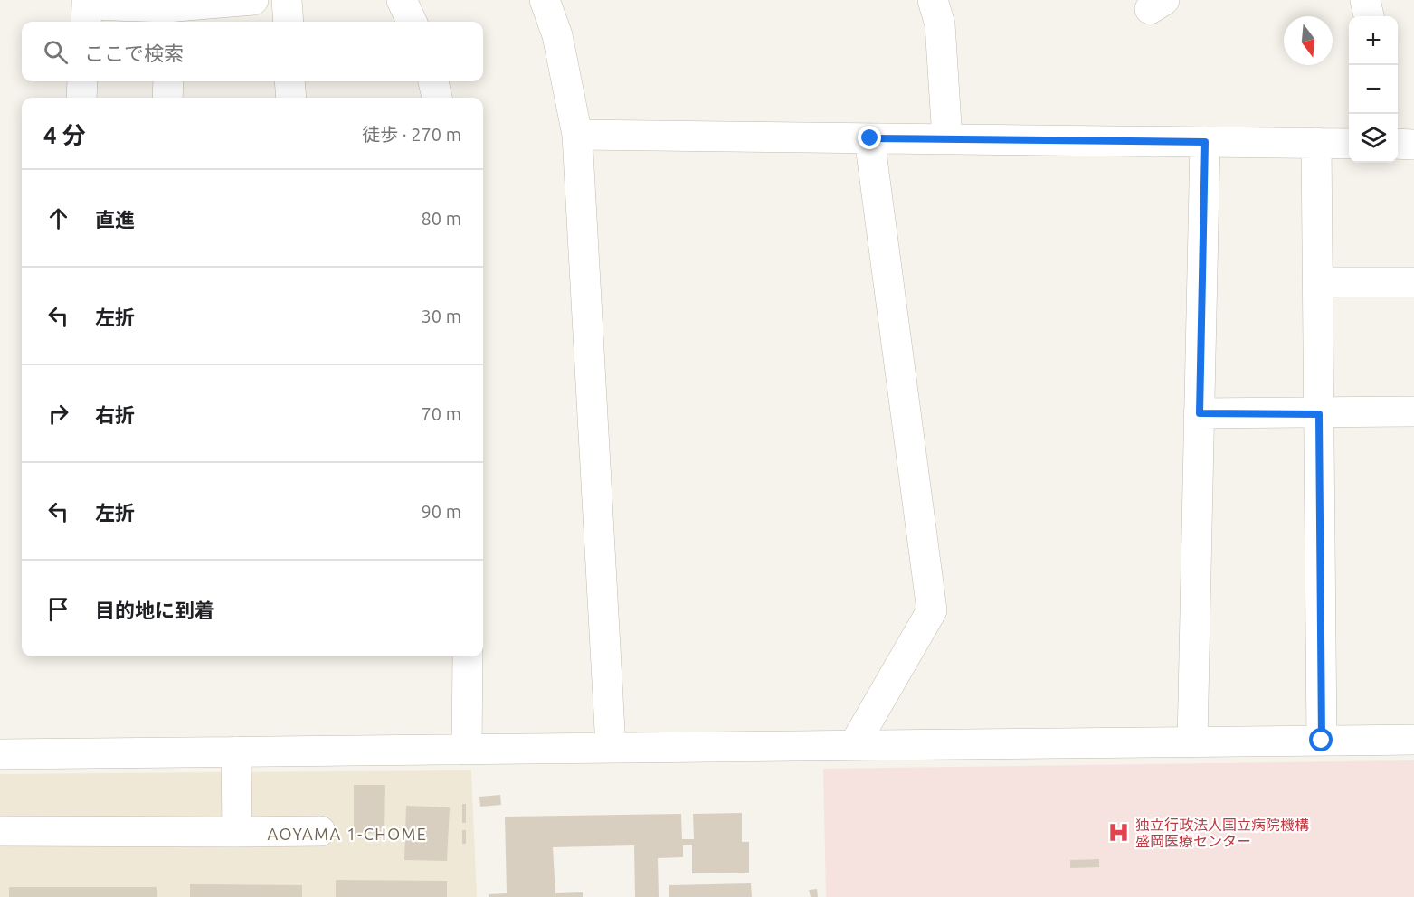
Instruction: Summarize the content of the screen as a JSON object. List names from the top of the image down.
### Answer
{
  "districts": ["AOYAMA 1-CHOME"],
  "places": {
    "hospital": ["独立行政法人国立病院機構 盛岡医療センター"]
  },
  "north": "bottom",
  "page": {
    "map_buttons": ["+", "−"],
    "search": "ここで検索",
    "heading": ["4 分", "徒歩 · 270 m"],
    "list": [
      ["直進", "80 m"],
      ["左折", "30 m"],
      ["右折", "70 m"],
      ["左折", "90 m"],
      "目的地に到着"
    ]
  }
}
